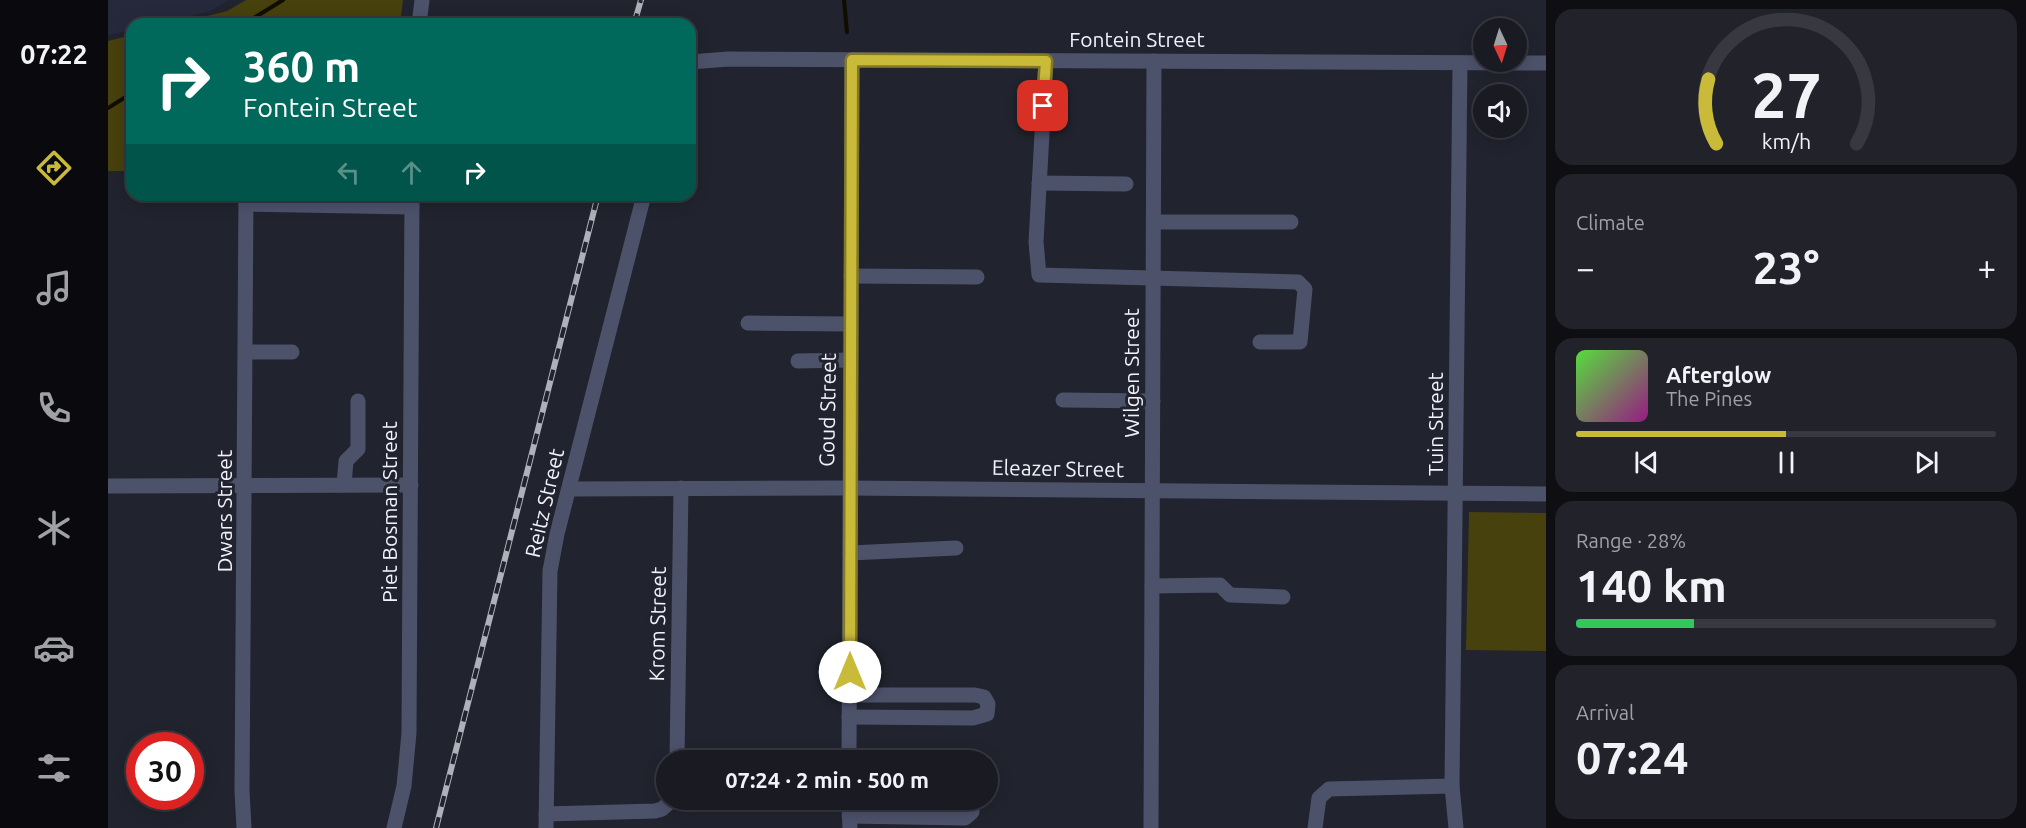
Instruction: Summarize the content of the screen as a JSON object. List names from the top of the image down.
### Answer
{
  "streets": {
    "street": [
      "Fontein Street",
      "Wilgen Street",
      "Goud Street",
      "Tuin Street",
      "Eleazer Street",
      "Reitz Street",
      "Dwars Street",
      "Piet Bosman Street",
      "Krom Street"
    ]
  },
  "crossings": [
    ["Fontein Street", "Wilgen Street"],
    ["Fontein Street", "Goud Street"],
    ["Fontein Street", "Tuin Street"],
    ["Wilgen Street", "Eleazer Street"],
    ["Goud Street", "Eleazer Street"],
    ["Tuin Street", "Eleazer Street"],
    ["Eleazer Street", "Reitz Street"],
    ["Eleazer Street", "Krom Street"]
  ],
  "north": "bottom",
  "page": {
    "tabs": "07:22",
    "turn": ["360 m", "Fontein Street"],
    "tile": [
      "Climate",
      ["Range · 28%", "140 km"],
      ["Arrival", "07:24"]
    ],
    "heat": ["−", "23°", "+"],
    "song": ["Afterglow", "The Pines"],
    "limit": "30",
    "trip": "07:24 · 2 min · 500 m",
    "gauge": ["27", "km/h"]
  }
}
